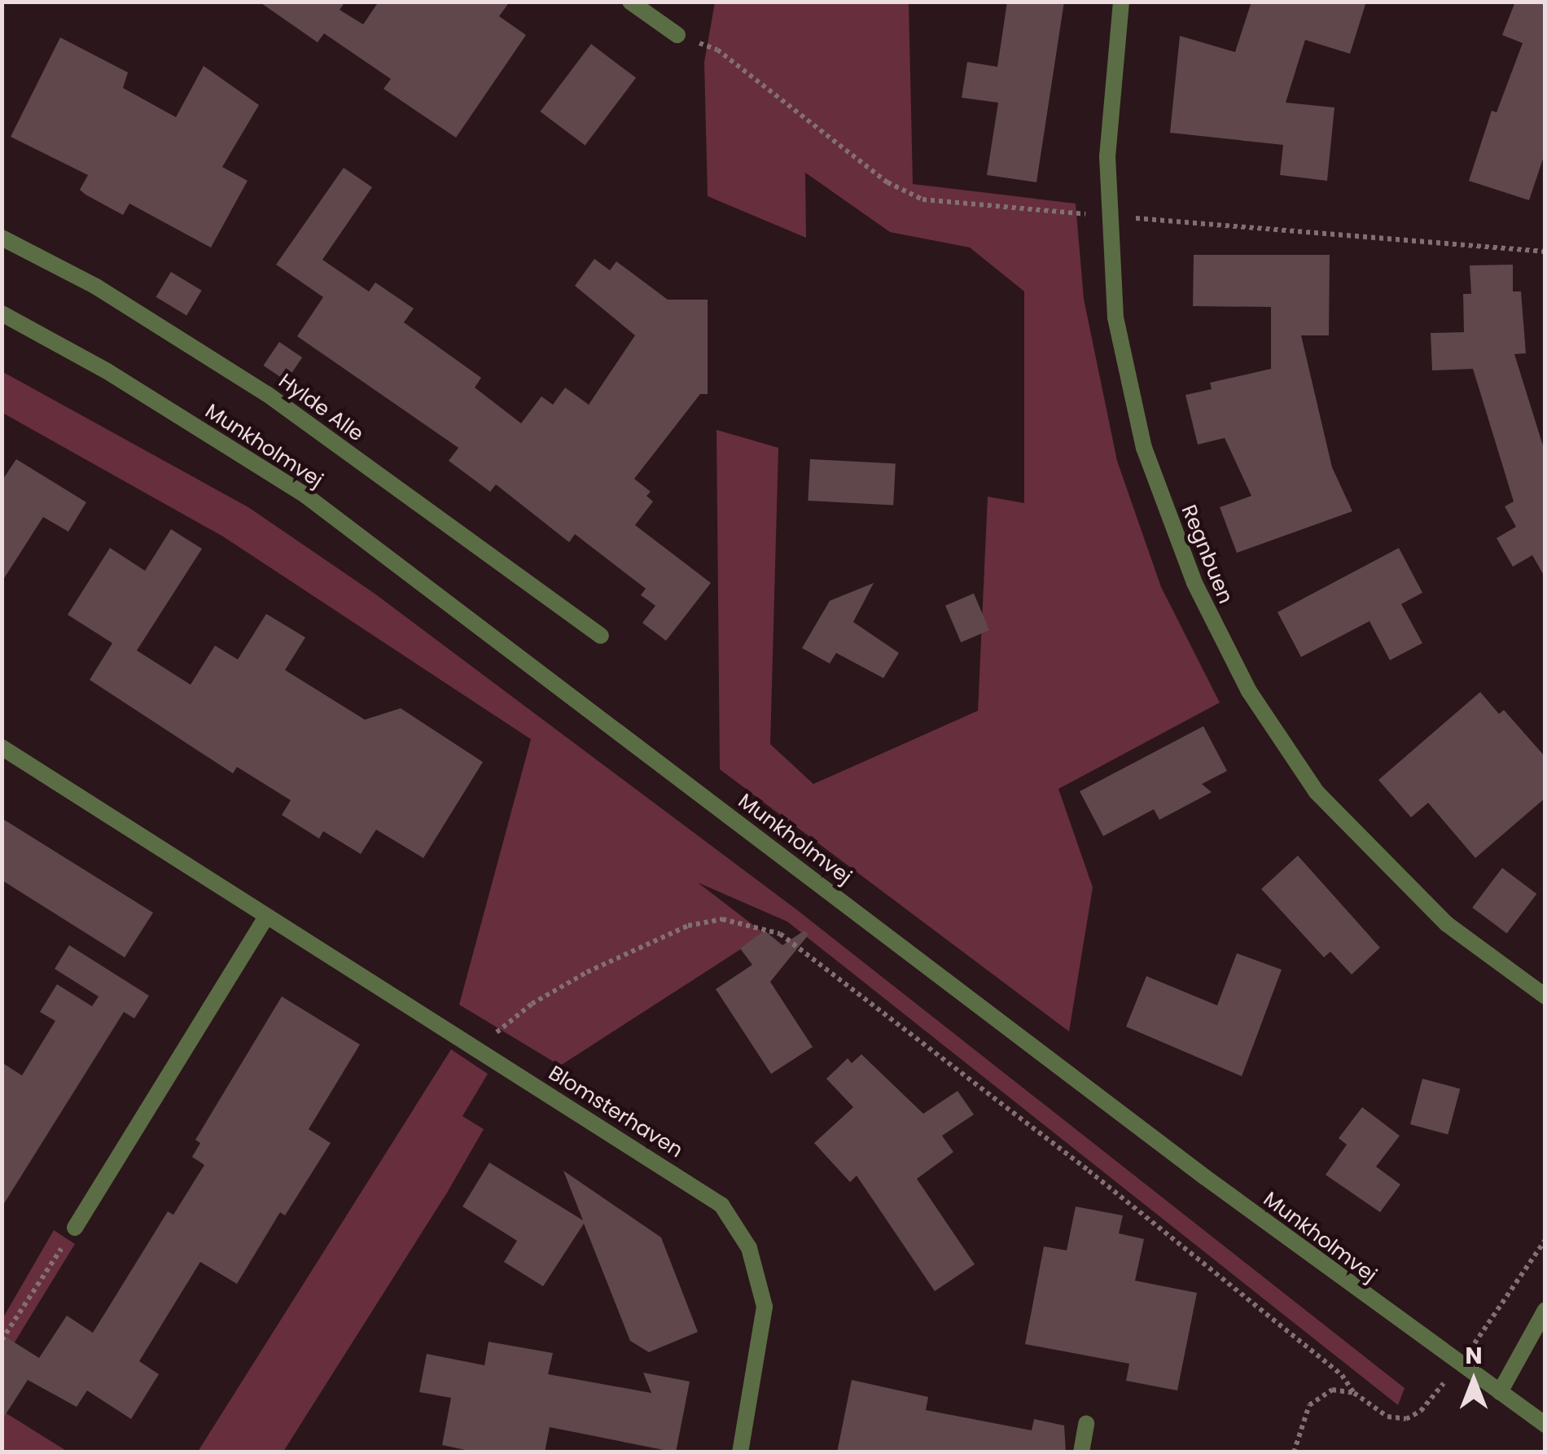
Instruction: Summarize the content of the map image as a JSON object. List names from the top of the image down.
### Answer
{
  "streets": {
    "street": [
      "Hylde Alle",
      "Munkholmvej",
      "Regnbuen",
      "Blomsterhaven"
    ]
  },
  "north": "top"
}
